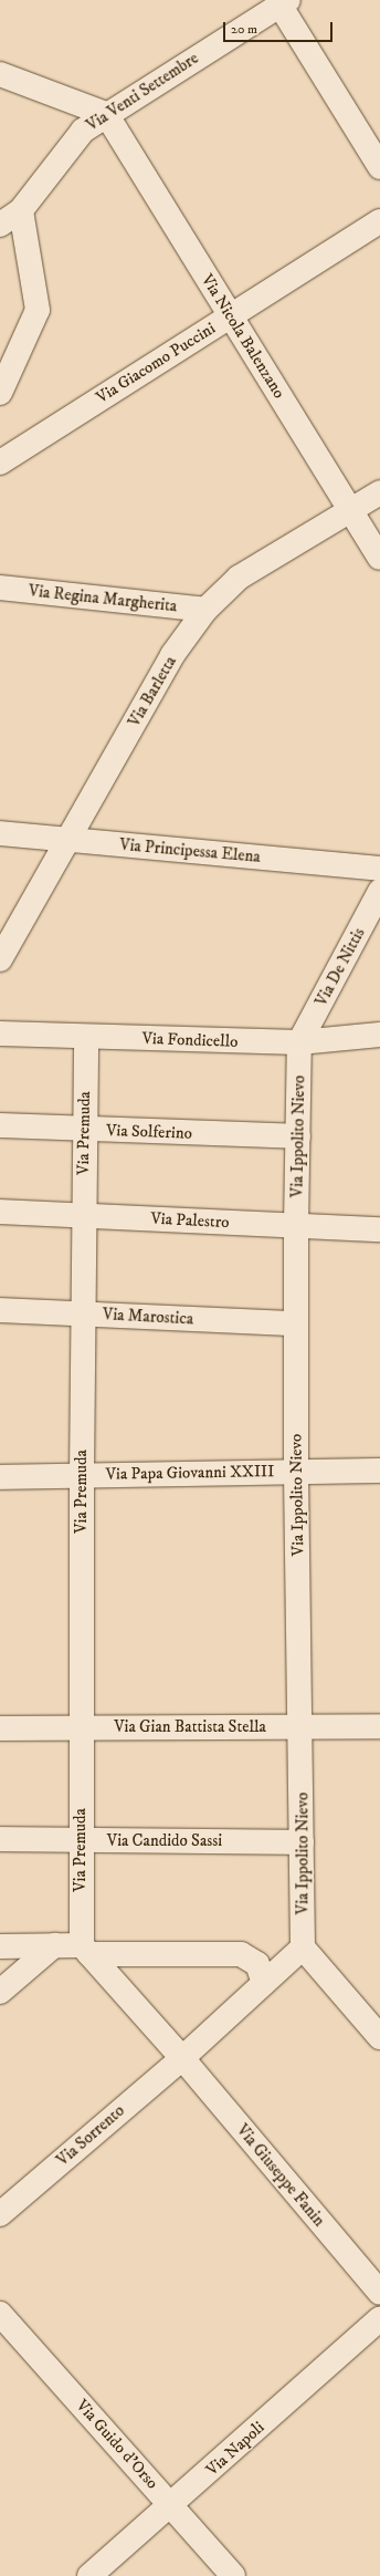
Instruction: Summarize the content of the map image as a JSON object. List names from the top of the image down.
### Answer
{
  "streets": {
    "street": [
      "Via Venti Settembre",
      "Via Nicola Balenzano",
      "Via Giacomo Puccini",
      "Via Regina Margherita",
      "Via Barletta",
      "Via Principessa Elena",
      "Via De Nittis",
      "Via Fondicello",
      "Via Solferino",
      "Via Premuda",
      "Via Ippolito Nievo",
      "Via Palestro",
      "Via Marostica",
      "Via Papa Giovanni XXIII",
      "Via Gian Battista Stella",
      "Via Candido Sassi",
      "Via Sorrento",
      "Via Giuseppe Fanin",
      "Via Guido d'Orso",
      "Via Napoli"
    ]
  },
  "crossings": [
    ["Via Venti Settembre", "Via Nicola Balenzano"],
    ["Via Nicola Balenzano", "Via Giacomo Puccini"],
    ["Via Nicola Balenzano", "Via Barletta"],
    ["Via Regina Margherita", "Via Barletta"],
    ["Via Barletta", "Via Principessa Elena"],
    ["Via De Nittis", "Via Fondicello"],
    ["Via De Nittis", "Via Ippolito Nievo"],
    ["Via Fondicello", "Via Premuda"],
    ["Via Fondicello", "Via Ippolito Nievo"],
    ["Via Solferino", "Via Premuda"],
    ["Via Solferino", "Via Ippolito Nievo"],
    ["Via Premuda", "Via Palestro"],
    ["Via Premuda", "Via Marostica"],
    ["Via Premuda", "Via Papa Giovanni XXIII"],
    ["Via Premuda", "Via Gian Battista Stella"],
    ["Via Premuda", "Via Candido Sassi"],
    ["Via Premuda", "Via Giuseppe Fanin"],
    ["Via Ippolito Nievo", "Via Palestro"],
    ["Via Ippolito Nievo", "Via Marostica"],
    ["Via Ippolito Nievo", "Via Papa Giovanni XXIII"],
    ["Via Ippolito Nievo", "Via Gian Battista Stella"],
    ["Via Ippolito Nievo", "Via Candido Sassi"],
    ["Via Ippolito Nievo", "Via Sorrento"],
    ["Via Sorrento", "Via Giuseppe Fanin"],
    ["Via Guido d'Orso", "Via Napoli"]
  ],
  "scale_bar": "20 m"
}
